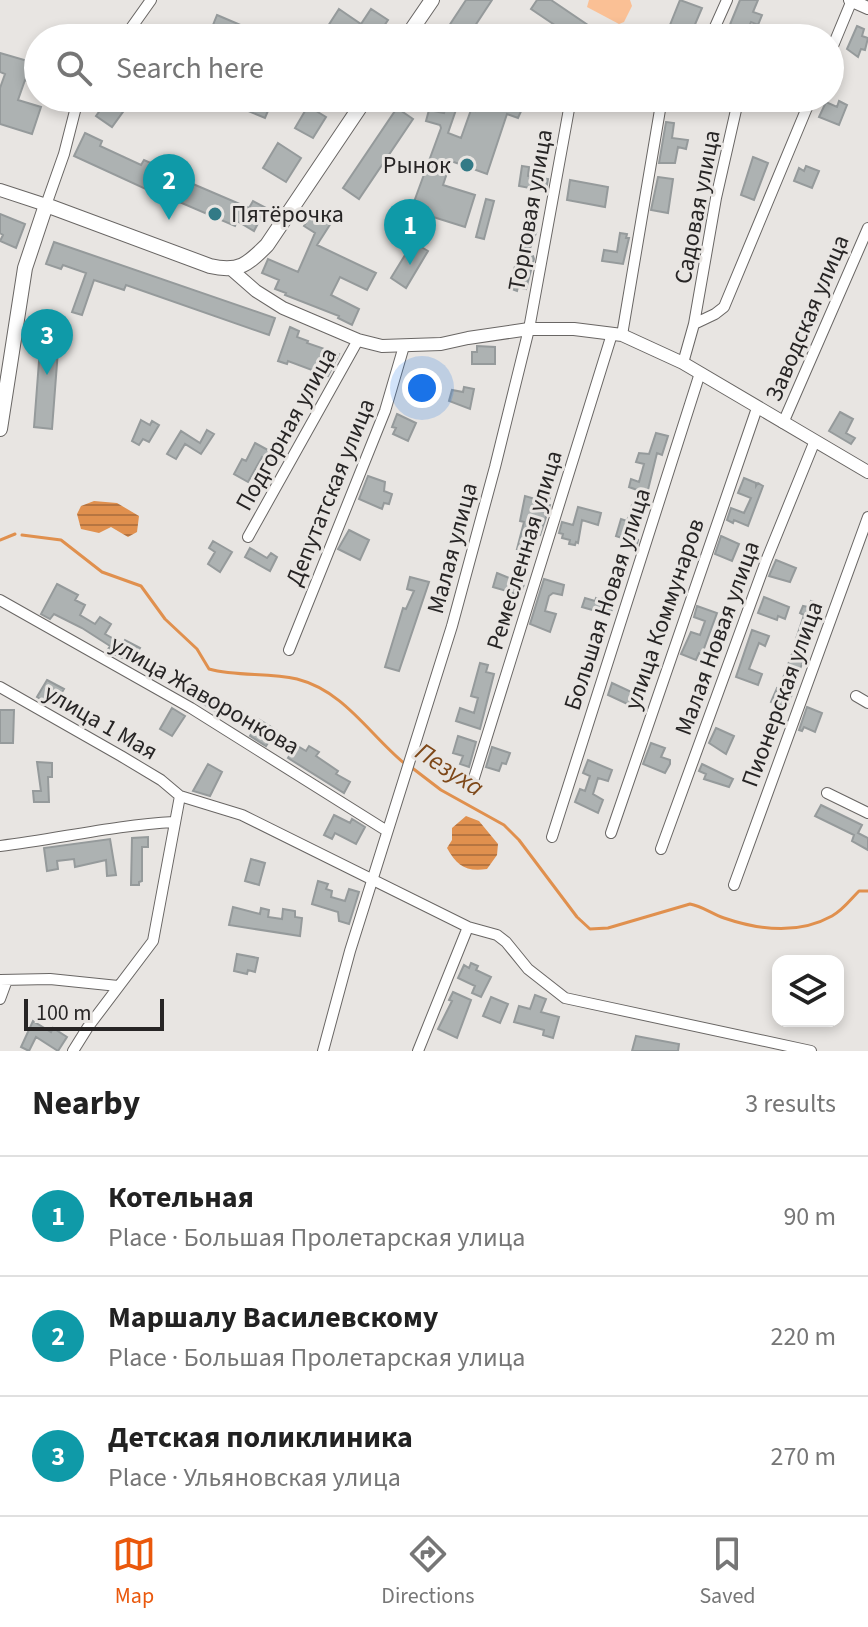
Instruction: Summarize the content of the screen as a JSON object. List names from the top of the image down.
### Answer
{
  "streets": {
    "street": [
      "Садовая улица",
      "Торговая улица",
      "Заводская улица",
      "Подгорная улица",
      "Депутатская улица",
      "Малая улица",
      "Ремесленная улица",
      "Большая Новая улица",
      "улица Коммунаров",
      "Малая Новая улица",
      "Пионерская улица",
      "улица Жаворонкова",
      "улица 1 Мая"
    ]
  },
  "crossings": [
    ["Торговая улица", "Малая улица"],
    ["Малая улица", "улица Жаворонкова"],
    ["Малая улица", "улица 1 Мая"]
  ],
  "water": ["Пезуха"],
  "places": ["Рынок", "Пятёрочка"],
  "scale_bar": "100 m",
  "page": {
    "search": "Search here",
    "pins": ["2", "1", "3"],
    "scale": "100 m",
    "heading": ["Nearby", "3 results"],
    "list": [
      {
        "mark": "1",
        "name": "Котельная",
        "note": "Place · Большая Пролетарская улица",
        "value": "90 m"
      },
      {
        "mark": "2",
        "name": "Маршалу Василевскому",
        "note": "Place · Большая Пролетарская улица",
        "value": "220 m"
      },
      {
        "mark": "3",
        "name": "Детская поликлиника",
        "note": "Place · Ульяновская улица",
        "value": "270 m"
      }
    ],
    "nav": ["Map", "Directions", "Saved"]
  }
}
